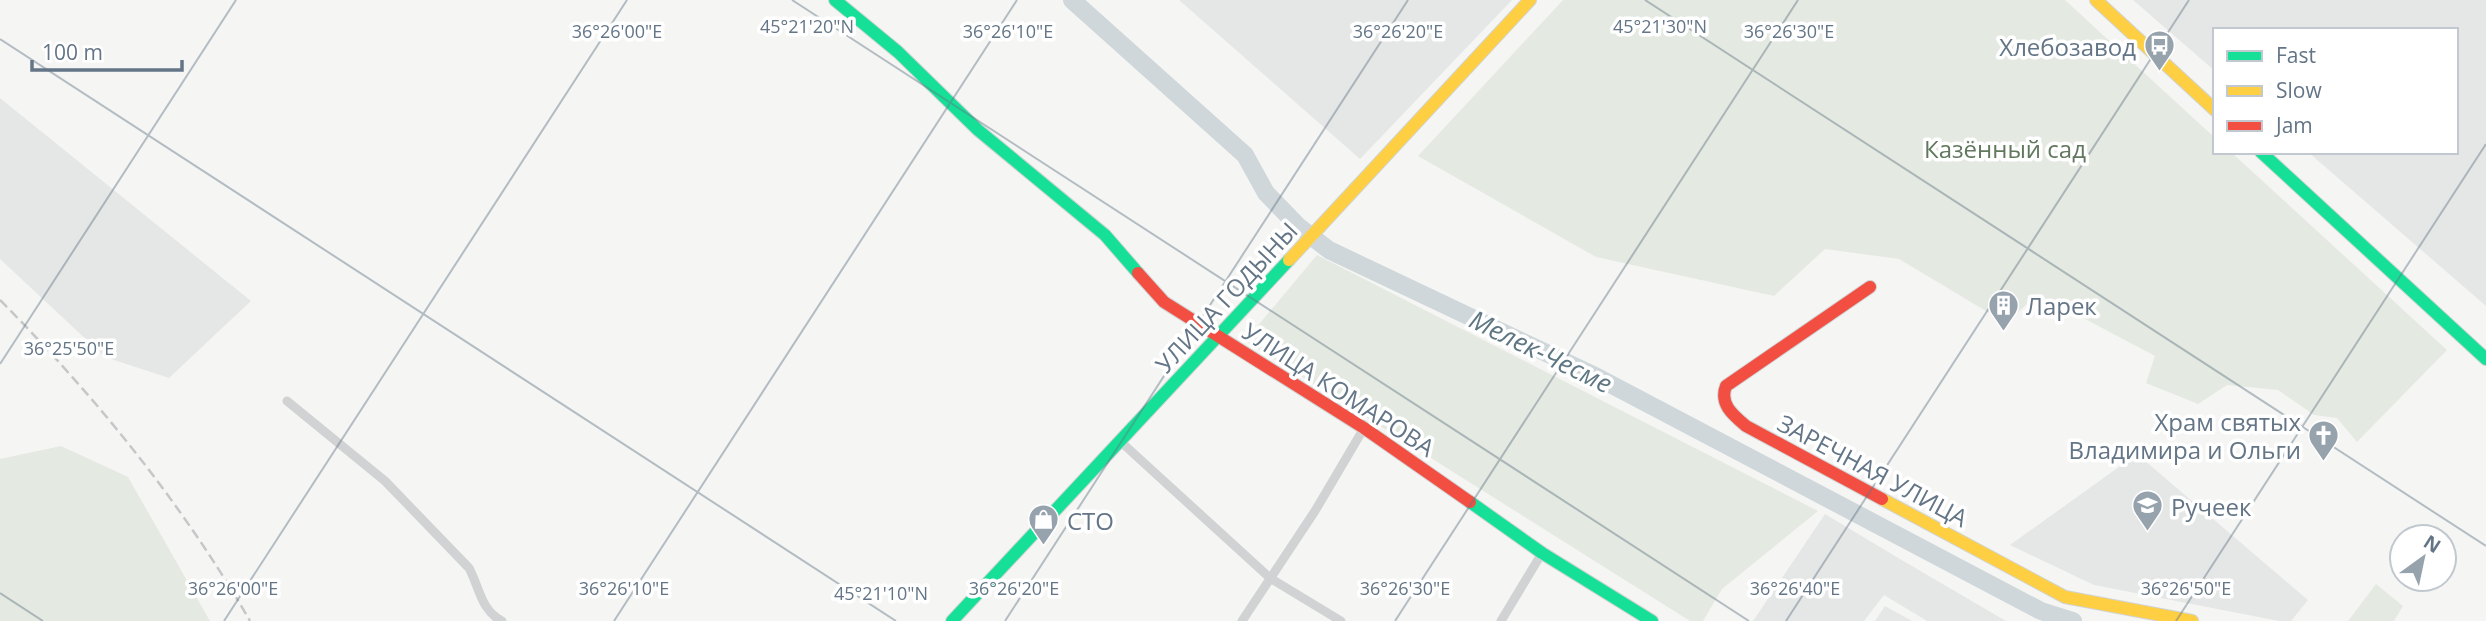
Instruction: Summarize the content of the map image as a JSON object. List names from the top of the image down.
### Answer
{
  "streets": {
    "street": ["УЛИЦА ГОДЫНЫ", "УЛИЦА КОМАРОВА", "ЗАРЕЧНАЯ УЛИЦА"]
  },
  "crossings": [
    ["УЛИЦА ГОДЫНЫ", "УЛИЦА КОМАРОВА"]
  ],
  "water": ["Мелек-Чесме"],
  "parks": ["Казённый сад"],
  "places": {
    "bus stop": ["Хлебозавод"],
    "building": ["Ларек"],
    "church": ["Храм святых Владимира и Ольги"],
    "school or university": ["Ручеек"],
    "shop": ["СТО"]
  },
  "legend": ["Fast", "Slow", "Jam"],
  "scale_bar": "100 m",
  "north": "top right",
  "coordinates": [
    "45°21'20\"N",
    "45°21'30\"N",
    "36°26'30\"E",
    "36°26'00\"E",
    "36°26'10\"E",
    "36°26'20\"E",
    "36°25'50\"E",
    "36°26'40\"E",
    "36°26'50\"E",
    "45°21'10\"N"
  ]
}
